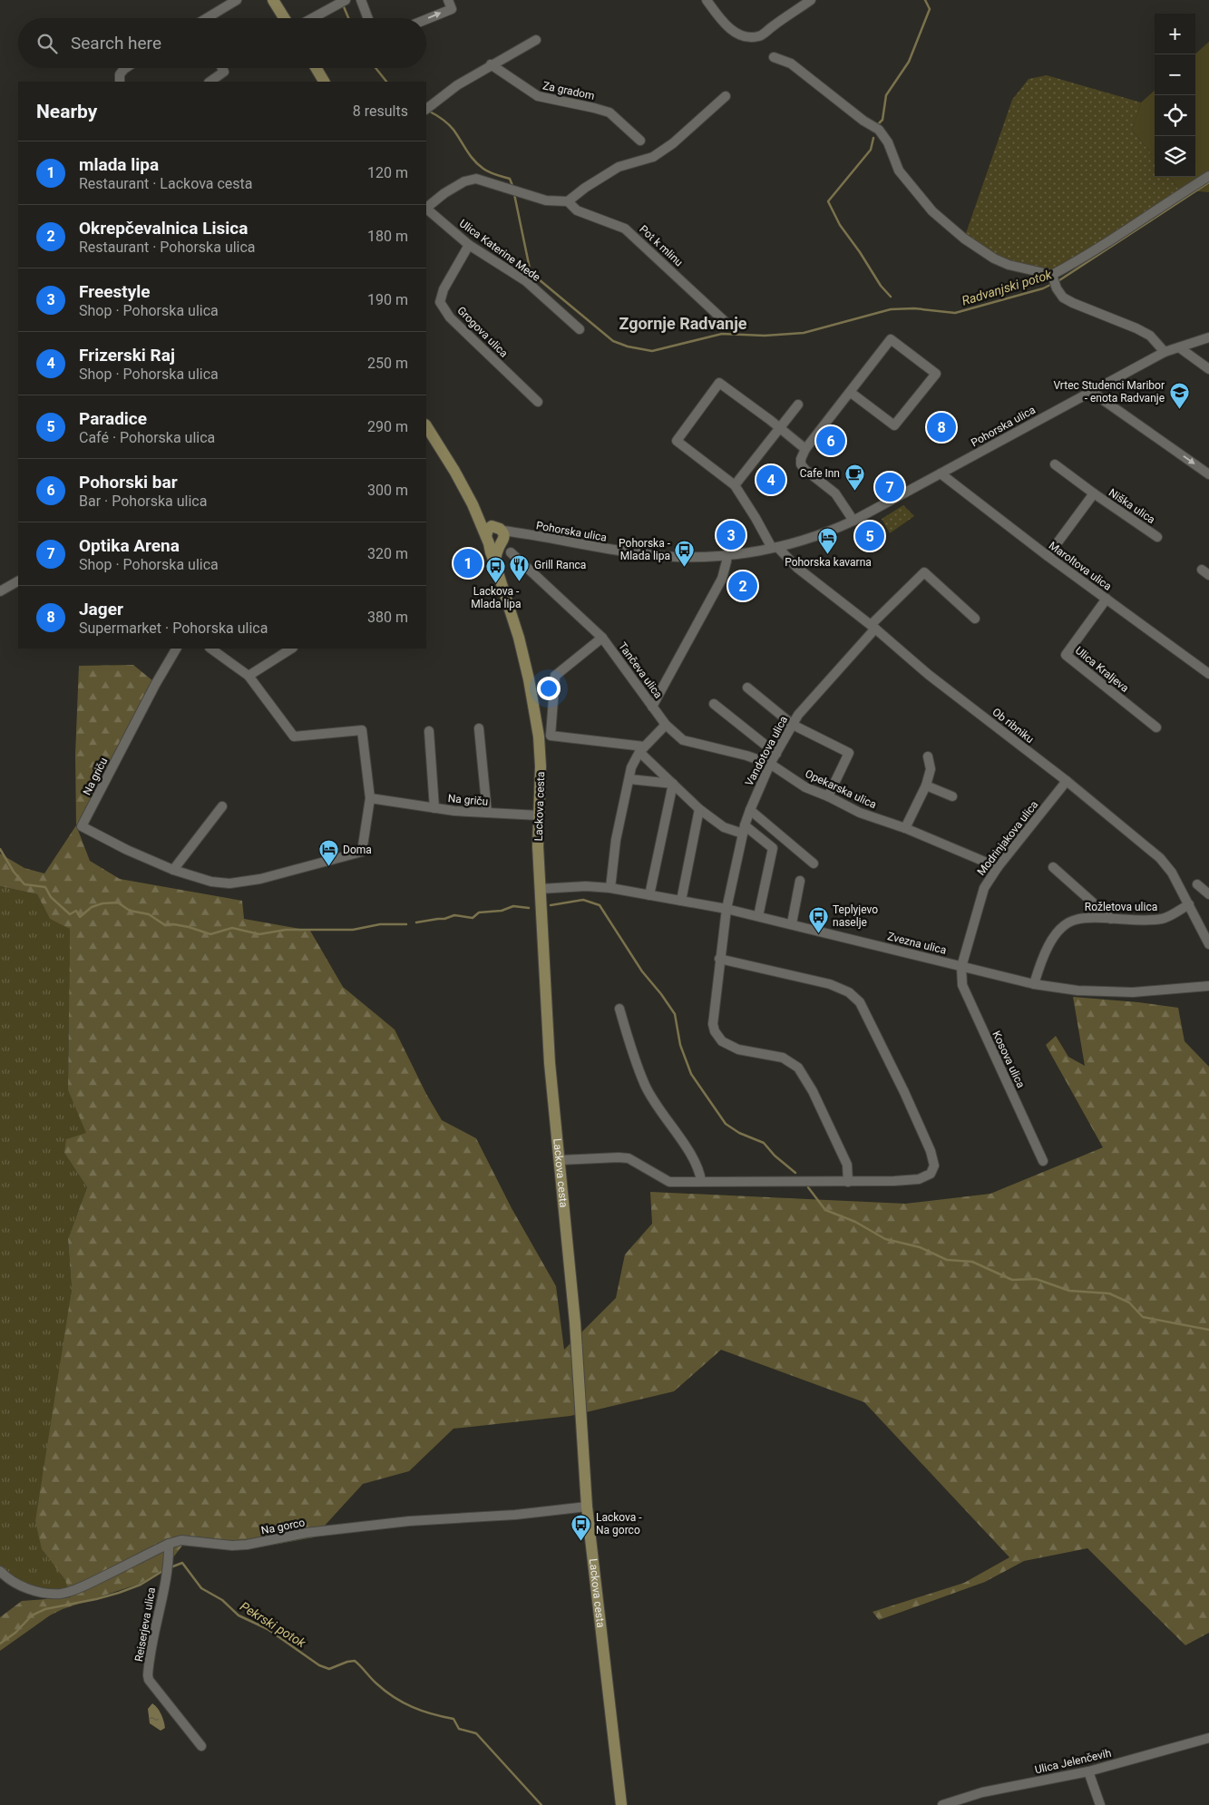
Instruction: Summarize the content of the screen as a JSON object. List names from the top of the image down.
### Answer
{
  "streets": {
    "street": [
      "Za gradom",
      "Pot k mlinu",
      "Ulica Katerine Mede",
      "Grogova ulica",
      "Pohorska ulica",
      "Niška ulica",
      "Maroltova ulica",
      "Ulica Kraljeva",
      "Tančeva ulica",
      "Ob ribniku",
      "Vandotova ulica",
      "Na griču",
      "Opekarska ulica",
      "Lackova cesta",
      "Modrinjakova ulica",
      "Rožletova ulica",
      "Zvezna ulica",
      "Kosova ulica",
      "Na gorco",
      "Reiserjeva ulica",
      "Ulica Jelenčevih"
    ]
  },
  "crossings": [
    ["Ulica Katerine Mede", "Grogova ulica"],
    ["Pohorska ulica", "Maroltova ulica"],
    ["Pohorska ulica", "Ob ribniku"],
    ["Pohorska ulica", "Lackova cesta"],
    ["Niška ulica", "Maroltova ulica"],
    ["Maroltova ulica", "Ulica Kraljeva"],
    ["Tančeva ulica", "Vandotova ulica"],
    ["Tančeva ulica", "Opekarska ulica"],
    ["Ob ribniku", "Vandotova ulica"],
    ["Ob ribniku", "Modrinjakova ulica"],
    ["Ob ribniku", "Rožletova ulica"],
    ["Vandotova ulica", "Opekarska ulica"],
    ["Vandotova ulica", "Zvezna ulica"],
    ["Na griču", "Lackova cesta"],
    ["Opekarska ulica", "Modrinjakova ulica"],
    ["Lackova cesta", "Zvezna ulica"],
    ["Lackova cesta", "Na gorco"],
    ["Modrinjakova ulica", "Zvezna ulica"],
    ["Modrinjakova ulica", "Kosova ulica"],
    ["Rožletova ulica", "Zvezna ulica"],
    ["Zvezna ulica", "Kosova ulica"],
    ["Na gorco", "Reiserjeva ulica"]
  ],
  "districts": ["Zgornje Radvanje"],
  "water": ["Radvanjski potok", "Pekrski potok"],
  "places": {
    "school or university": ["Vrtec Studenci Maribor - enota Radvanje"],
    "cafe": ["Cafe Inn"],
    "hotel": ["Pohorska kavarna", "Doma"],
    "bus stop": [
      "Pohorska - Mlada lipa",
      "Lackova - Mlada lipa",
      "Teplyjevo naselje",
      "Lackova - Na gorco"
    ],
    "restaurant": ["Grill Ranca"]
  },
  "page": {
    "map_buttons": ["+", "−"],
    "search": "Search here",
    "heading": ["Nearby", "8 results"],
    "list": [
      {
        "mark": "1",
        "name": "mlada lipa",
        "note": "Restaurant · Lackova cesta",
        "value": "120 m"
      },
      {
        "mark": "2",
        "name": "Okrepčevalnica Lisica",
        "note": "Restaurant · Pohorska ulica",
        "value": "180 m"
      },
      {
        "mark": "3",
        "name": "Freestyle",
        "note": "Shop · Pohorska ulica",
        "value": "190 m"
      },
      {
        "mark": "4",
        "name": "Frizerski Raj",
        "note": "Shop · Pohorska ulica",
        "value": "250 m"
      },
      {
        "mark": "5",
        "name": "Paradice",
        "note": "Café · Pohorska ulica",
        "value": "290 m"
      },
      {
        "mark": "6",
        "name": "Pohorski bar",
        "note": "Bar · Pohorska ulica",
        "value": "300 m"
      },
      {
        "mark": "7",
        "name": "Optika Arena",
        "note": "Shop · Pohorska ulica",
        "value": "320 m"
      },
      {
        "mark": "8",
        "name": "Jager",
        "note": "Supermarket · Pohorska ulica",
        "value": "380 m"
      }
    ],
    "pins": [
      "8",
      "6",
      "4",
      "7",
      "3",
      "5",
      "1",
      "2"
    ]
  }
}
